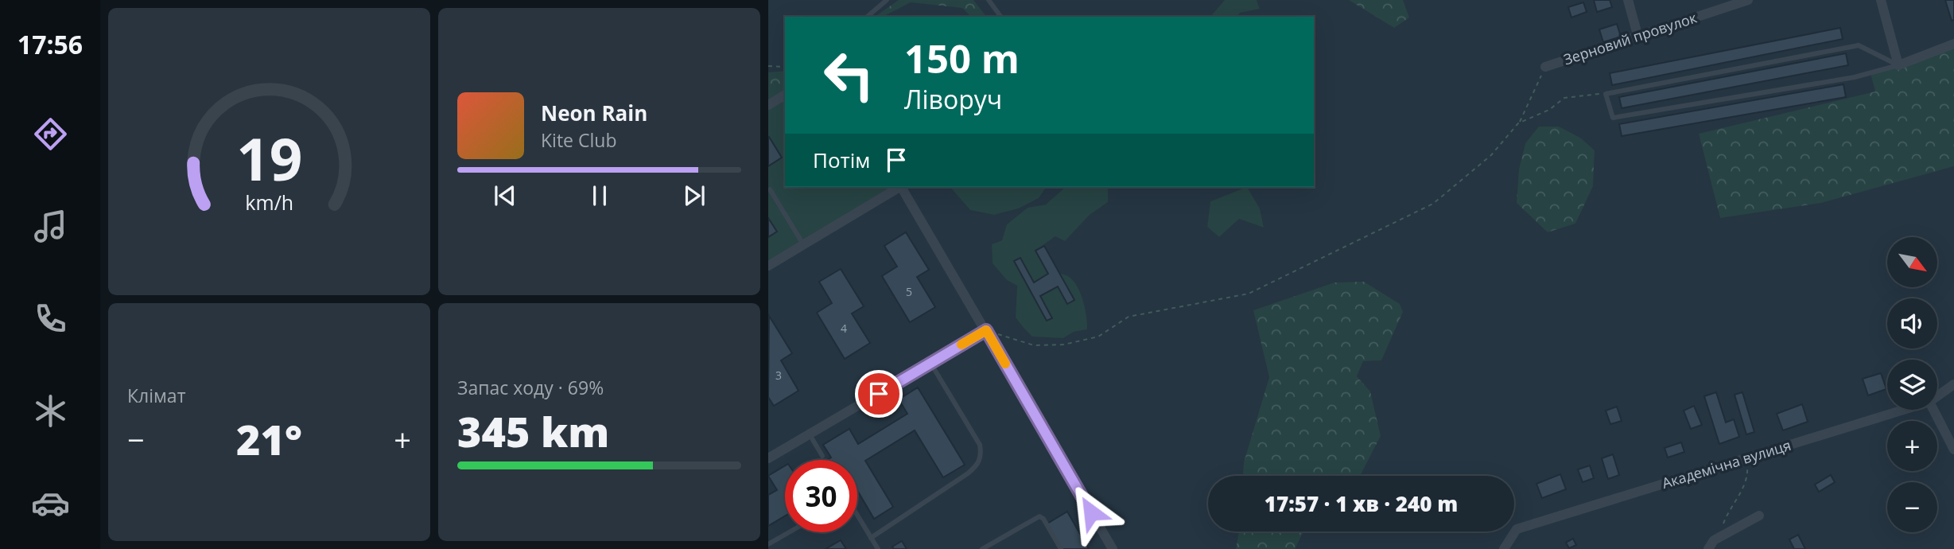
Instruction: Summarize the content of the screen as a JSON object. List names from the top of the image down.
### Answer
{
  "streets": {
    "street": ["Зерновий провулок", "Академічна вулиця"]
  },
  "house_numbers": ["5", "4", "3"],
  "north": "bottom right",
  "page": {
    "tabs": "17:56",
    "turn": ["150 m", "Ліворуч"],
    "song": ["Neon Rain", "Kite Club"],
    "then": "Потім",
    "map_buttons": ["+", "−"],
    "tile": [
      "Клімат",
      ["Запас ходу · 69%", "345 km"]
    ],
    "heat": ["−", "21°", "+"],
    "limit": "30",
    "trip": "17:57 · 1 хв · 240 m",
    "gauge": ["19", "km/h"]
  }
}
